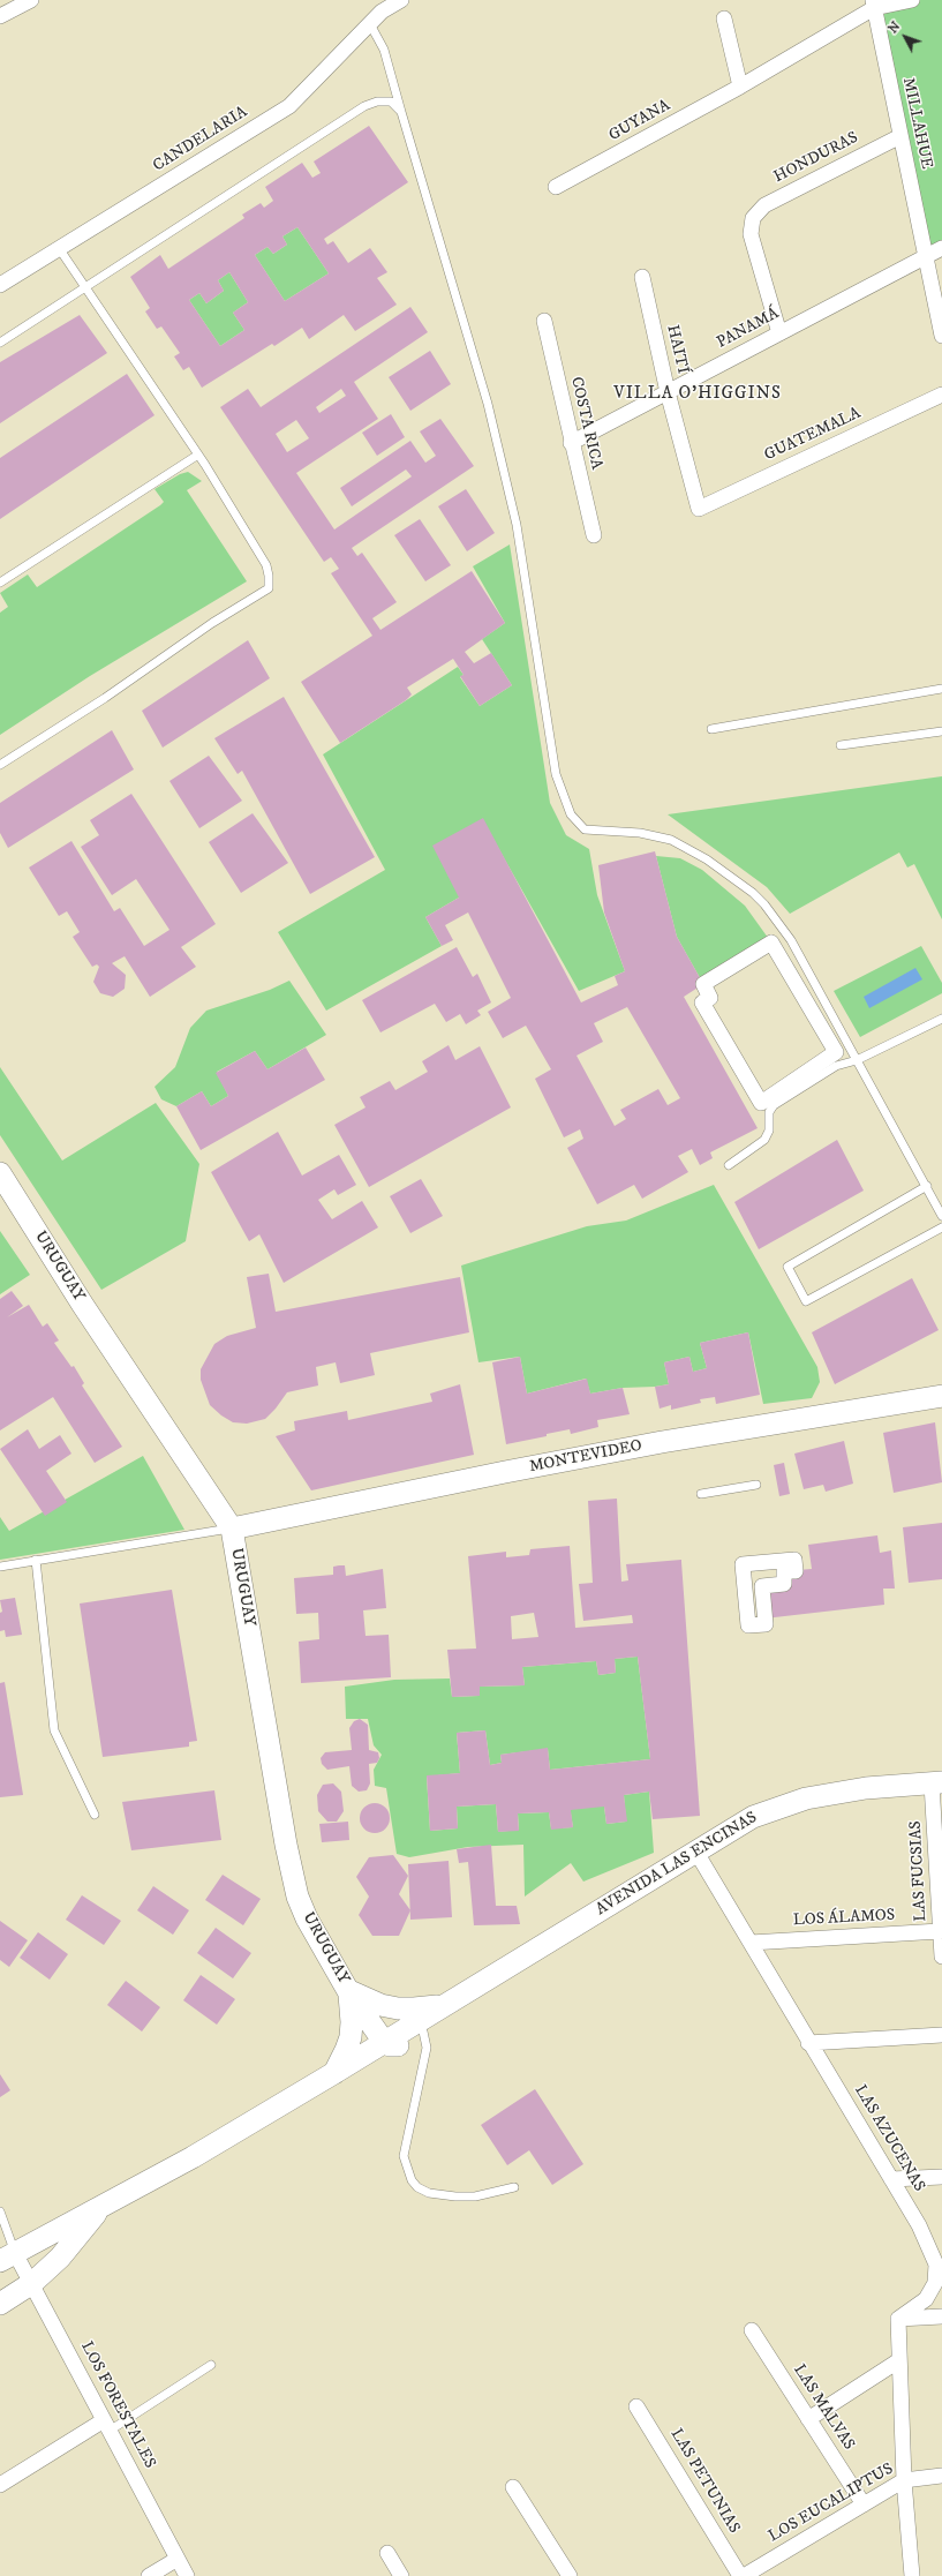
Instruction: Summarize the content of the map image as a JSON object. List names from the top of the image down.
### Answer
{
  "streets": {
    "main road": ["URUGUAY", "MONTEVIDEO", "AVENIDA LAS ENCINAS"],
    "street": [
      "GUYANA",
      "MILLAHUE",
      "CANDELARIA",
      "HONDURAS",
      "PANAMÁ",
      "HAITÍ",
      "COSTA RICA",
      "GUATEMALA",
      "LAS FUCSIAS",
      "LOS ÁLAMOS",
      "LAS AZUCENAS",
      "LOS FORESTALES",
      "LAS MALVAS",
      "LAS PETUNIAS",
      "LOS EUCALIPTUS"
    ]
  },
  "crossings": [
    ["GUYANA", "MILLAHUE"],
    ["MILLAHUE", "HONDURAS"],
    ["MILLAHUE", "PANAMÁ"],
    ["HONDURAS", "PANAMÁ"],
    ["PANAMÁ", "HAITÍ"],
    ["PANAMÁ", "COSTA RICA"],
    ["HAITÍ", "GUATEMALA"],
    ["URUGUAY", "MONTEVIDEO"],
    ["URUGUAY", "AVENIDA LAS ENCINAS"],
    ["AVENIDA LAS ENCINAS", "LAS FUCSIAS"],
    ["AVENIDA LAS ENCINAS", "LAS AZUCENAS"],
    ["AVENIDA LAS ENCINAS", "LOS FORESTALES"],
    ["LAS FUCSIAS", "LOS ÁLAMOS"],
    ["LOS ÁLAMOS", "LAS AZUCENAS"],
    ["LAS MALVAS", "LOS EUCALIPTUS"],
    ["LAS PETUNIAS", "LOS EUCALIPTUS"]
  ],
  "districts": ["VILLA O'HIGGINS"],
  "north": "top left"
}
